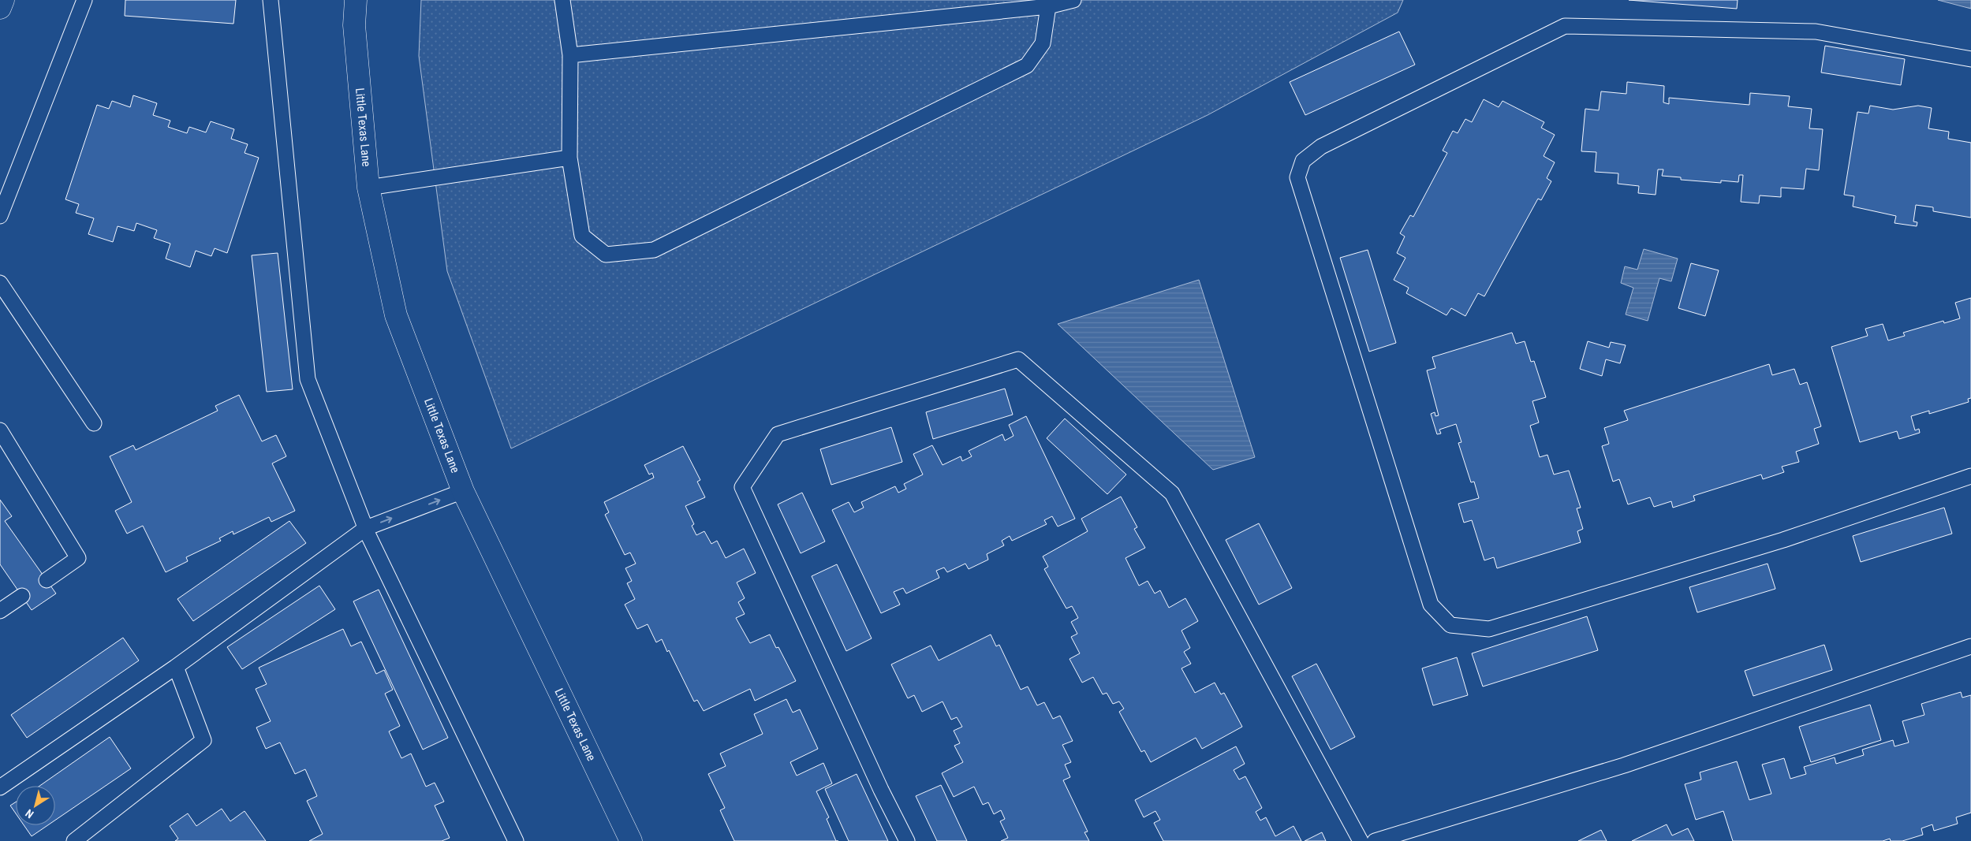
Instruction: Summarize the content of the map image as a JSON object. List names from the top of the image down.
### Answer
{
  "streets": {
    "street": ["Little Texas Lane"]
  },
  "north": "bottom left"
}
